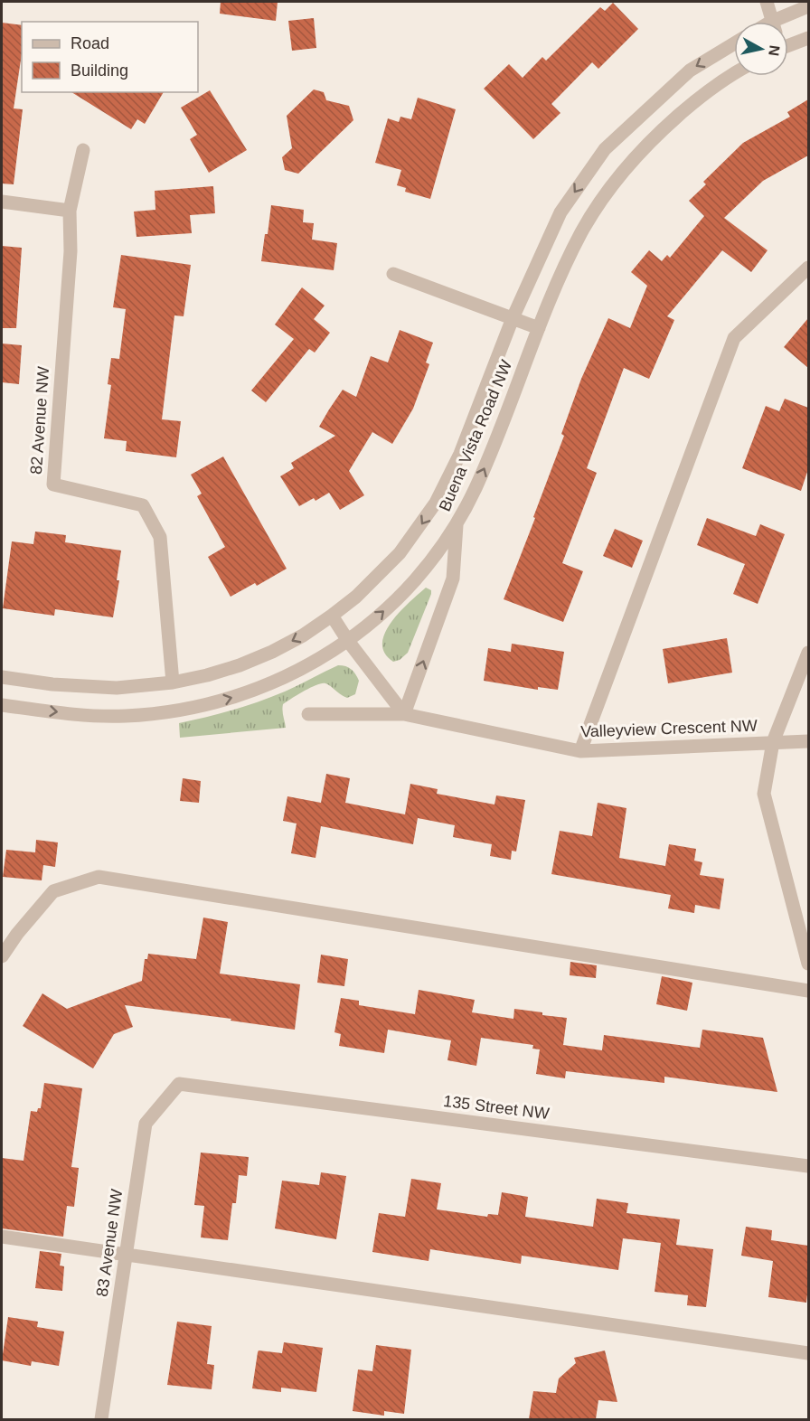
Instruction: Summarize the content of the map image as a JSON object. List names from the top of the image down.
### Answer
{
  "streets": {
    "street": [
      "82 Avenue NW",
      "Buena Vista Road NW",
      "Valleyview Crescent NW",
      "135 Street NW",
      "83 Avenue NW"
    ]
  },
  "crossings": [
    ["82 Avenue NW", "Buena Vista Road NW"],
    ["135 Street NW", "83 Avenue NW"]
  ],
  "legend": ["Road", "Building"],
  "north": "right"
}
